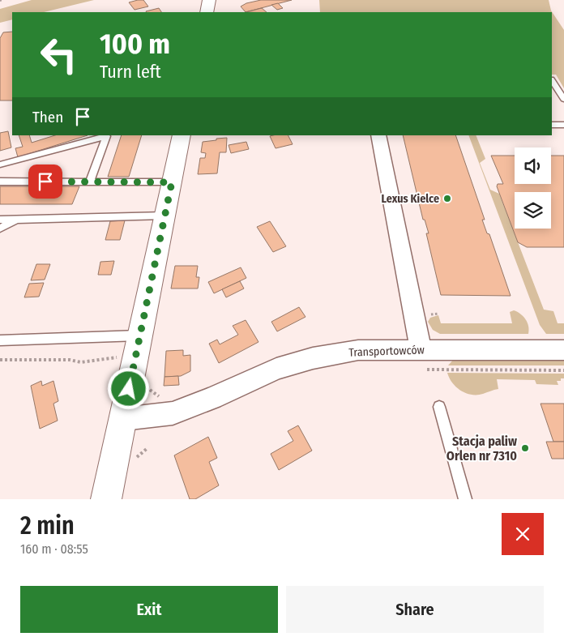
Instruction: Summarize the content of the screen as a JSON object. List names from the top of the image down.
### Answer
{
  "streets": {
    "street": ["Transportowców"]
  },
  "places": ["Lexus Kielce", "Stacja paliw Orlen nr 7310"],
  "page": {
    "turn": ["100 m", "Turn left"],
    "then": "Then",
    "heading": ["2 min", "160 m · 08:55"],
    "buttons": ["Exit", "Share"]
  }
}
